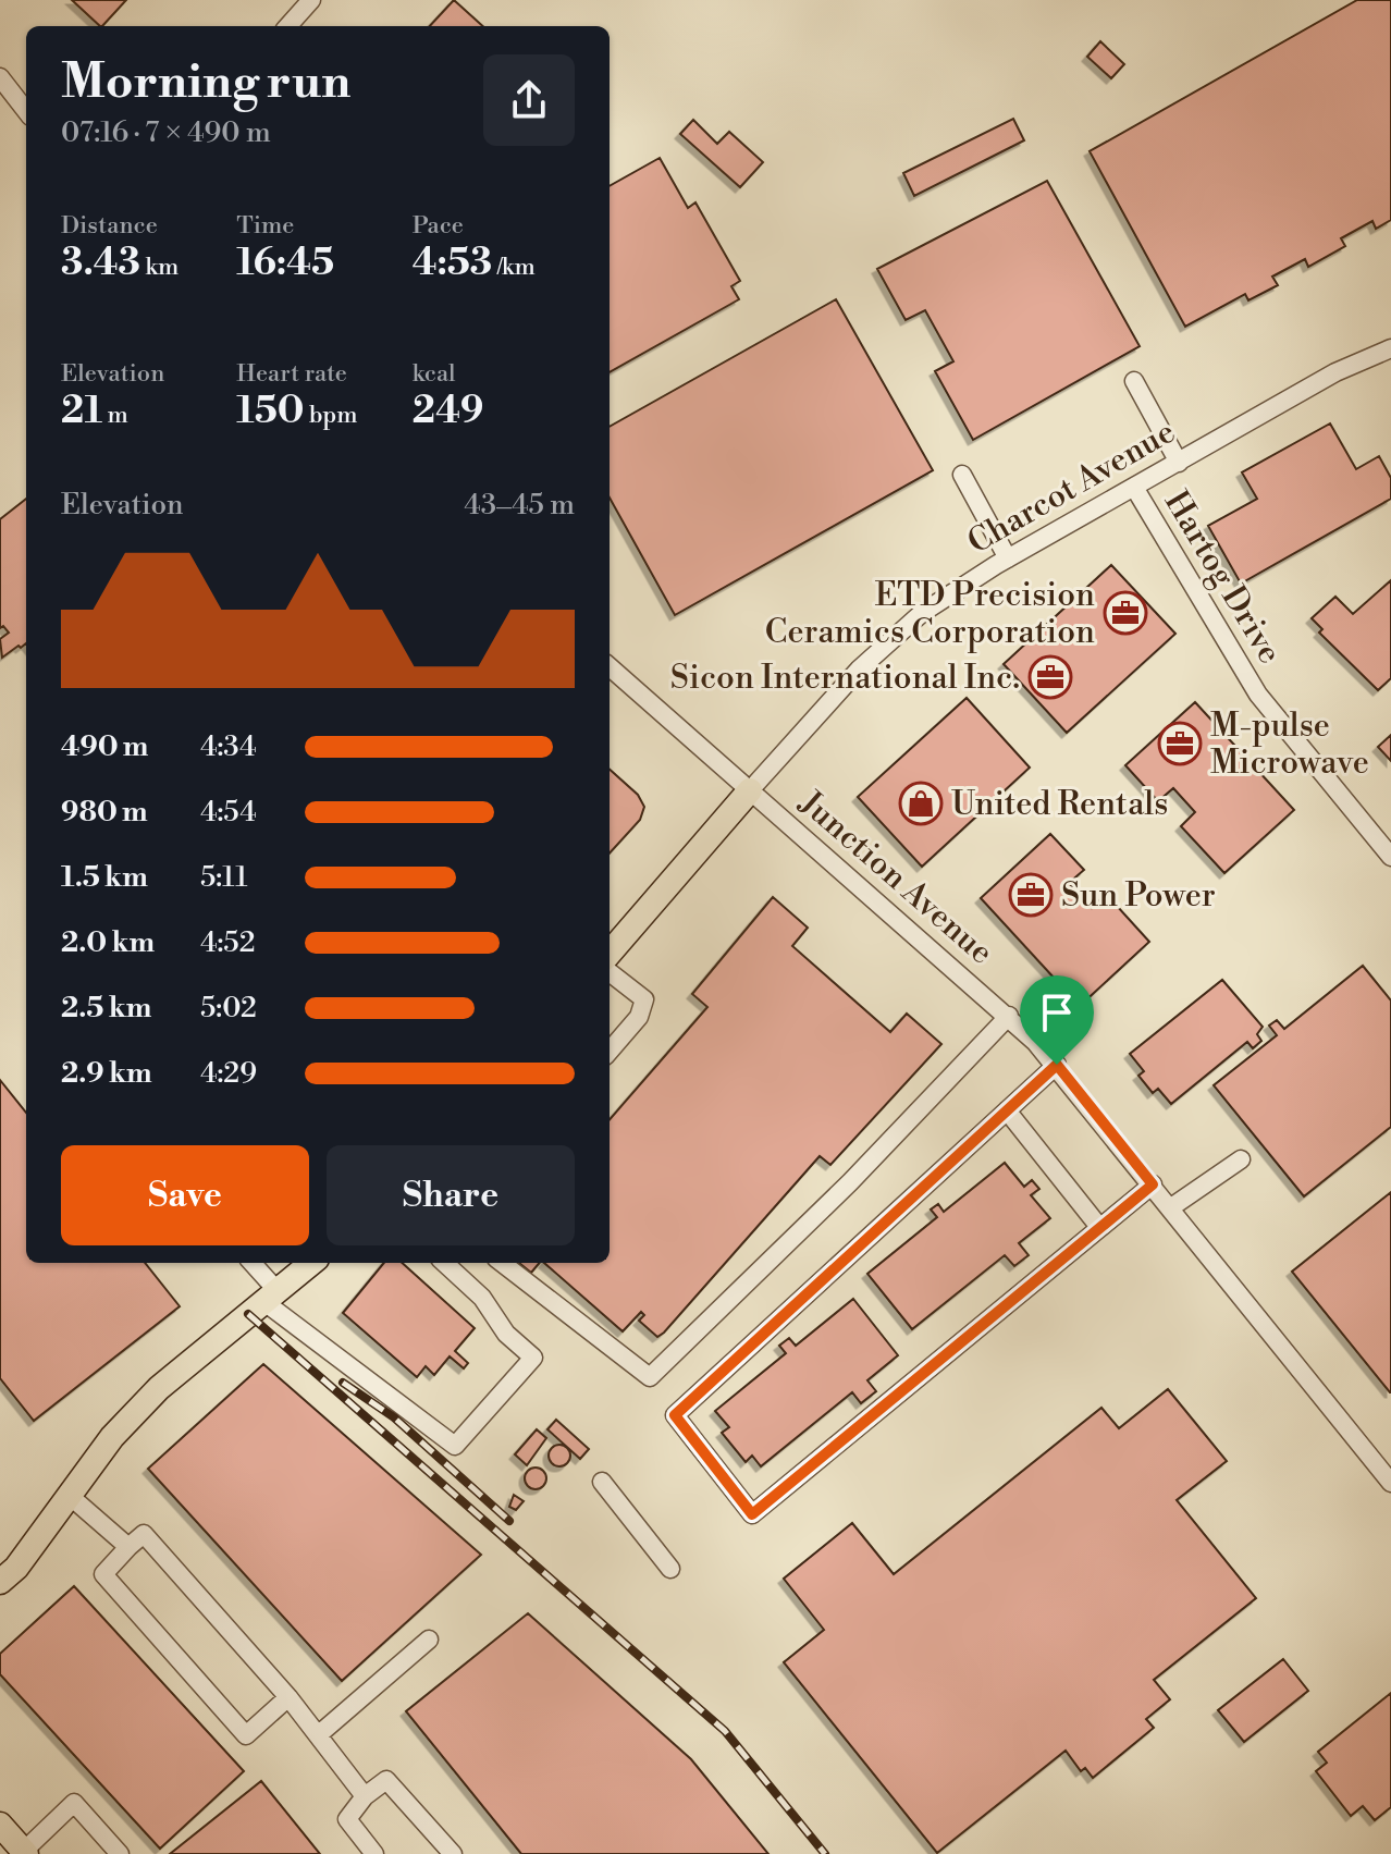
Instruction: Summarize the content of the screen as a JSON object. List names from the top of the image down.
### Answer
{
  "streets": {
    "main road": ["Charcot Avenue"],
    "street": ["Hartog Drive", "Junction Avenue"]
  },
  "crossings": [
    ["Charcot Avenue", "Hartog Drive"],
    ["Charcot Avenue", "Junction Avenue"]
  ],
  "places": {
    "office": [
      "ETD Precision Ceramics Corporation",
      "Sicon International Inc.",
      "M-pulse Microwave",
      "Sun Power"
    ],
    "shop": ["United Rentals"]
  },
  "page": {
    "heading": ["Morning run", "07:16 · 7 × 490 m"],
    "stats": [
      ["Distance", "3.43 km"],
      ["Time", "16:45"],
      ["Pace", "4:53 /km"],
      ["Elevation", "21 m"],
      ["Heart rate", "150 bpm"],
      ["kcal", "249"]
    ],
    "chart": ["Elevation", "43–45 m"],
    "list": [
      {
        "name": "490 m",
        "note": "4:34"
      },
      {
        "name": "980 m",
        "note": "4:54"
      },
      {
        "name": "1.5 km",
        "note": "5:11"
      },
      {
        "name": "2.0 km",
        "note": "4:52"
      },
      {
        "name": "2.5 km",
        "note": "5:02"
      },
      {
        "name": "2.9 km",
        "note": "4:29"
      }
    ],
    "buttons": ["Save", "Share"]
  }
}
